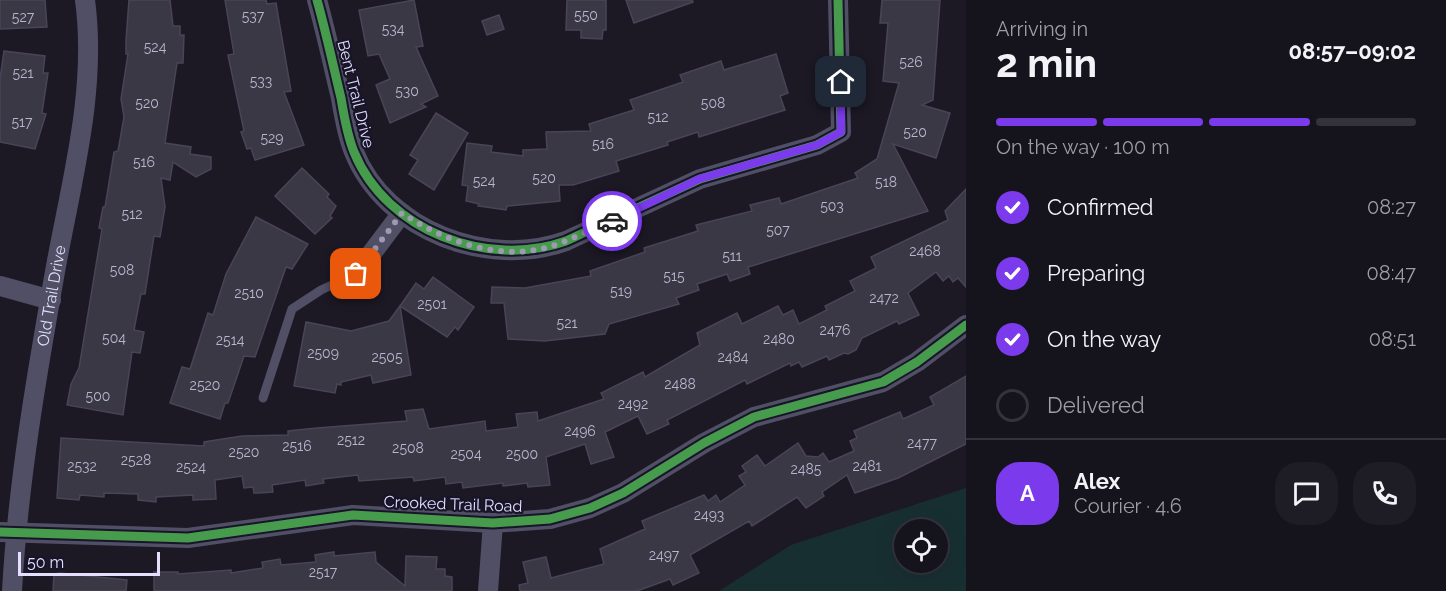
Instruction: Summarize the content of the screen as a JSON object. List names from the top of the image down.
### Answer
{
  "streets": {
    "street": ["Bent Trail Drive", "Old Trail Drive", "Crooked Trail Road"]
  },
  "crossings": [
    ["Old Trail Drive", "Crooked Trail Road"]
  ],
  "house_numbers": [
    "550",
    "537",
    "527",
    "534",
    "524",
    "526",
    "521",
    "533",
    "530",
    "520",
    "508",
    "512",
    "517",
    "520",
    "529",
    "516",
    "516",
    "520",
    "524",
    "518",
    "503",
    "512",
    "507",
    "2468",
    "511",
    "508",
    "515",
    "519",
    "2510",
    "2472",
    "2501",
    "521",
    "2476",
    "504",
    "2480",
    "2514",
    "2509",
    "2505",
    "2484",
    "2488",
    "2520",
    "500",
    "2492",
    "2496",
    "2512",
    "2477",
    "2516",
    "2508",
    "2520",
    "2504",
    "2500",
    "2528",
    "2532",
    "2481",
    "2524",
    "2485",
    "2493",
    "2497",
    "2517"
  ],
  "scale_bar": "50 m",
  "page": {
    "heading": ["2 min", "Arriving in", "08:57–09:02"],
    "panel": ["Alex", "Courier · 4.6"],
    "bar": "On the way · 100 m",
    "list": [
      ["Confirmed", "08:27"],
      ["Preparing", "08:47"],
      ["On the way", "08:51"],
      "Delivered"
    ],
    "round": "A",
    "scale": "50 m"
  }
}
